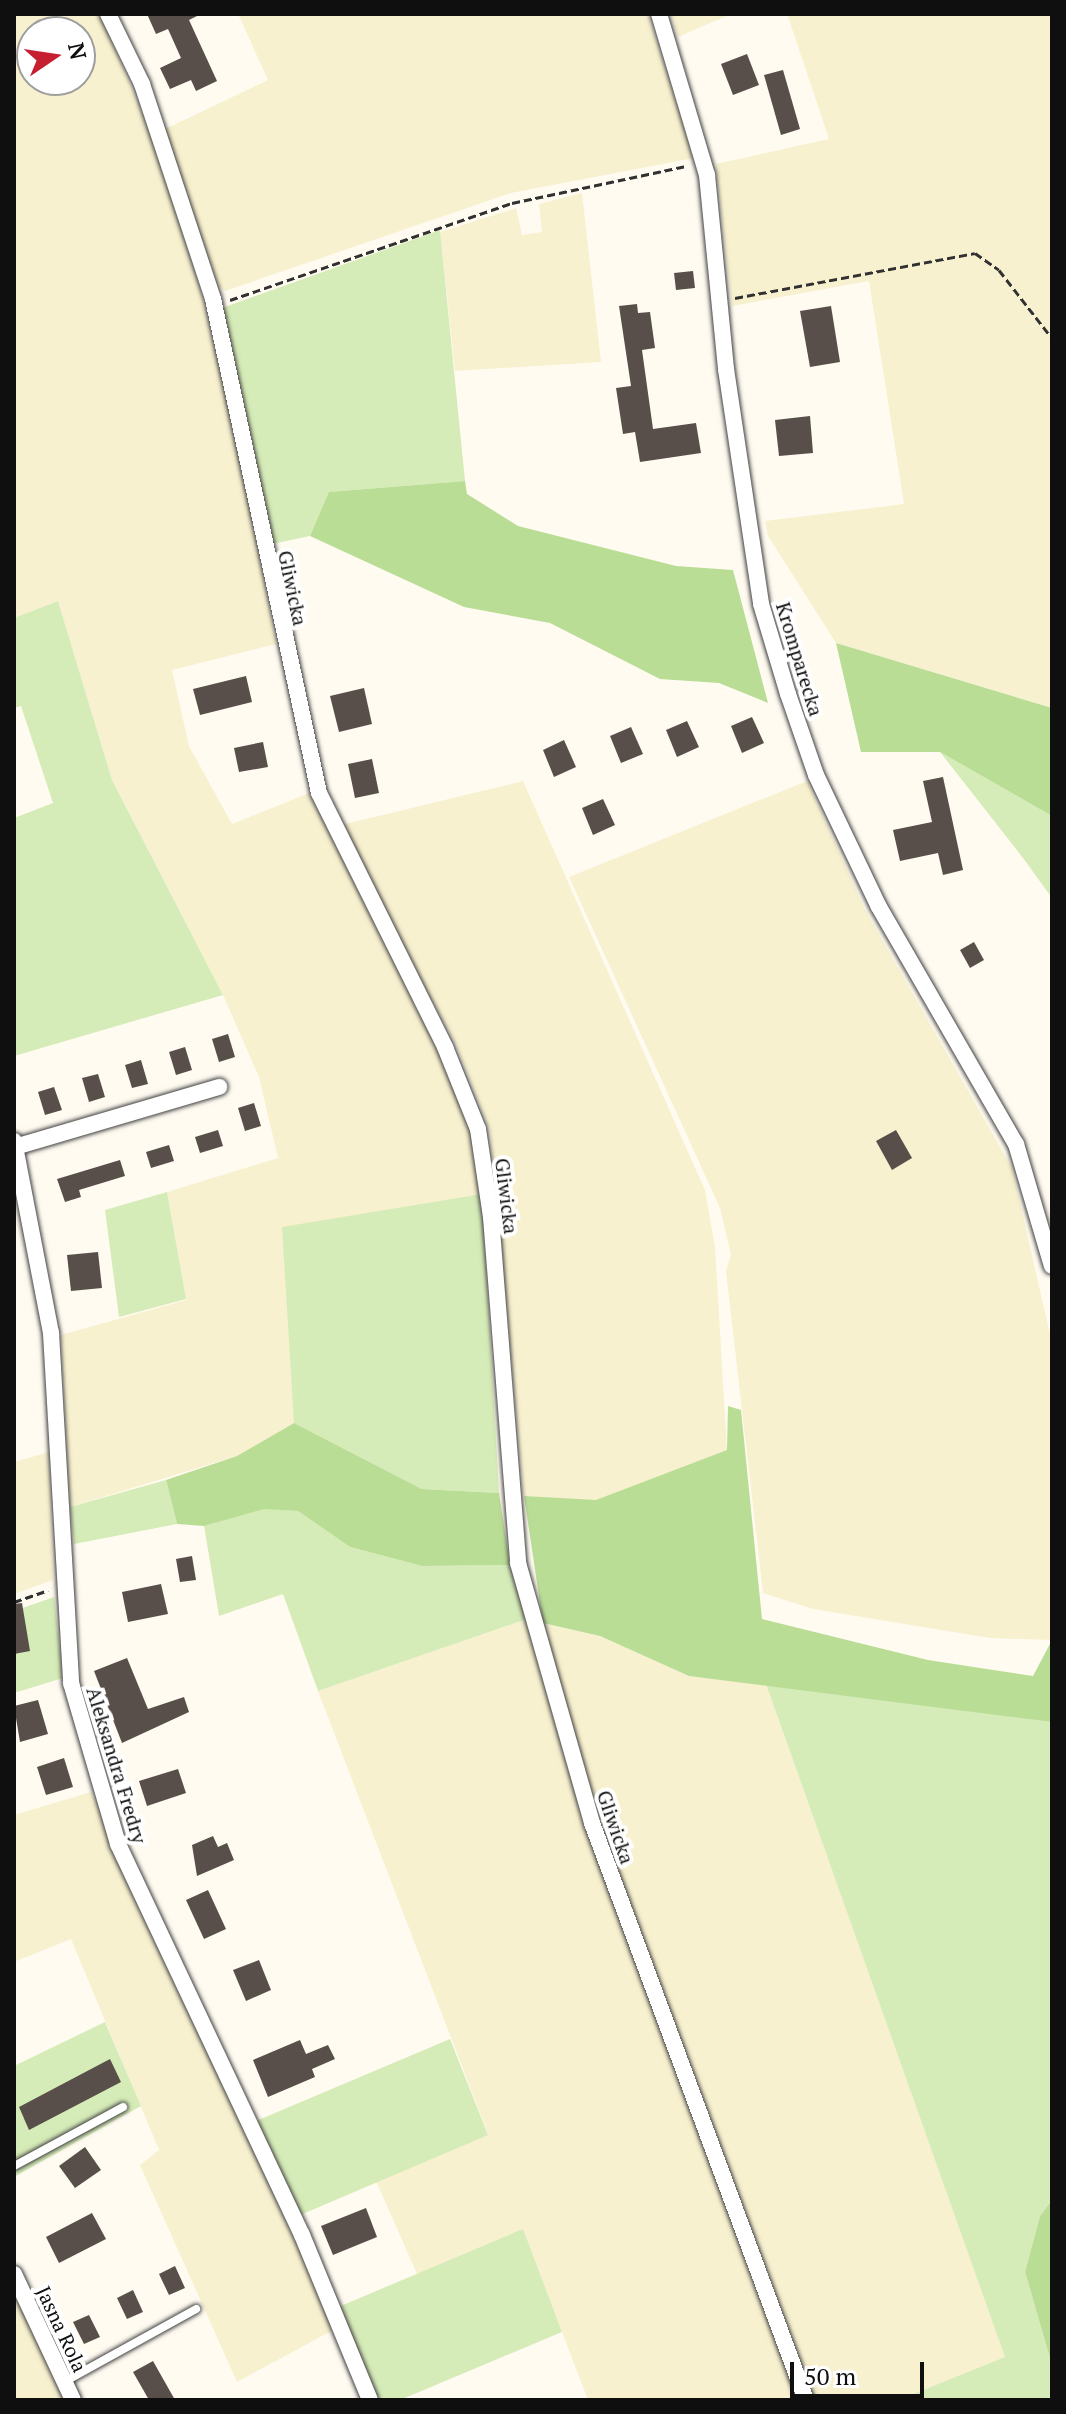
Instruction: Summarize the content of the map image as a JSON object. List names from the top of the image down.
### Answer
{
  "streets": {
    "street": [
      "Gliwicka",
      "Kromparecka",
      "Aleksandra Fredry",
      "Jasna Rola"
    ]
  },
  "scale_bar": "50 m",
  "north": "right"
}
